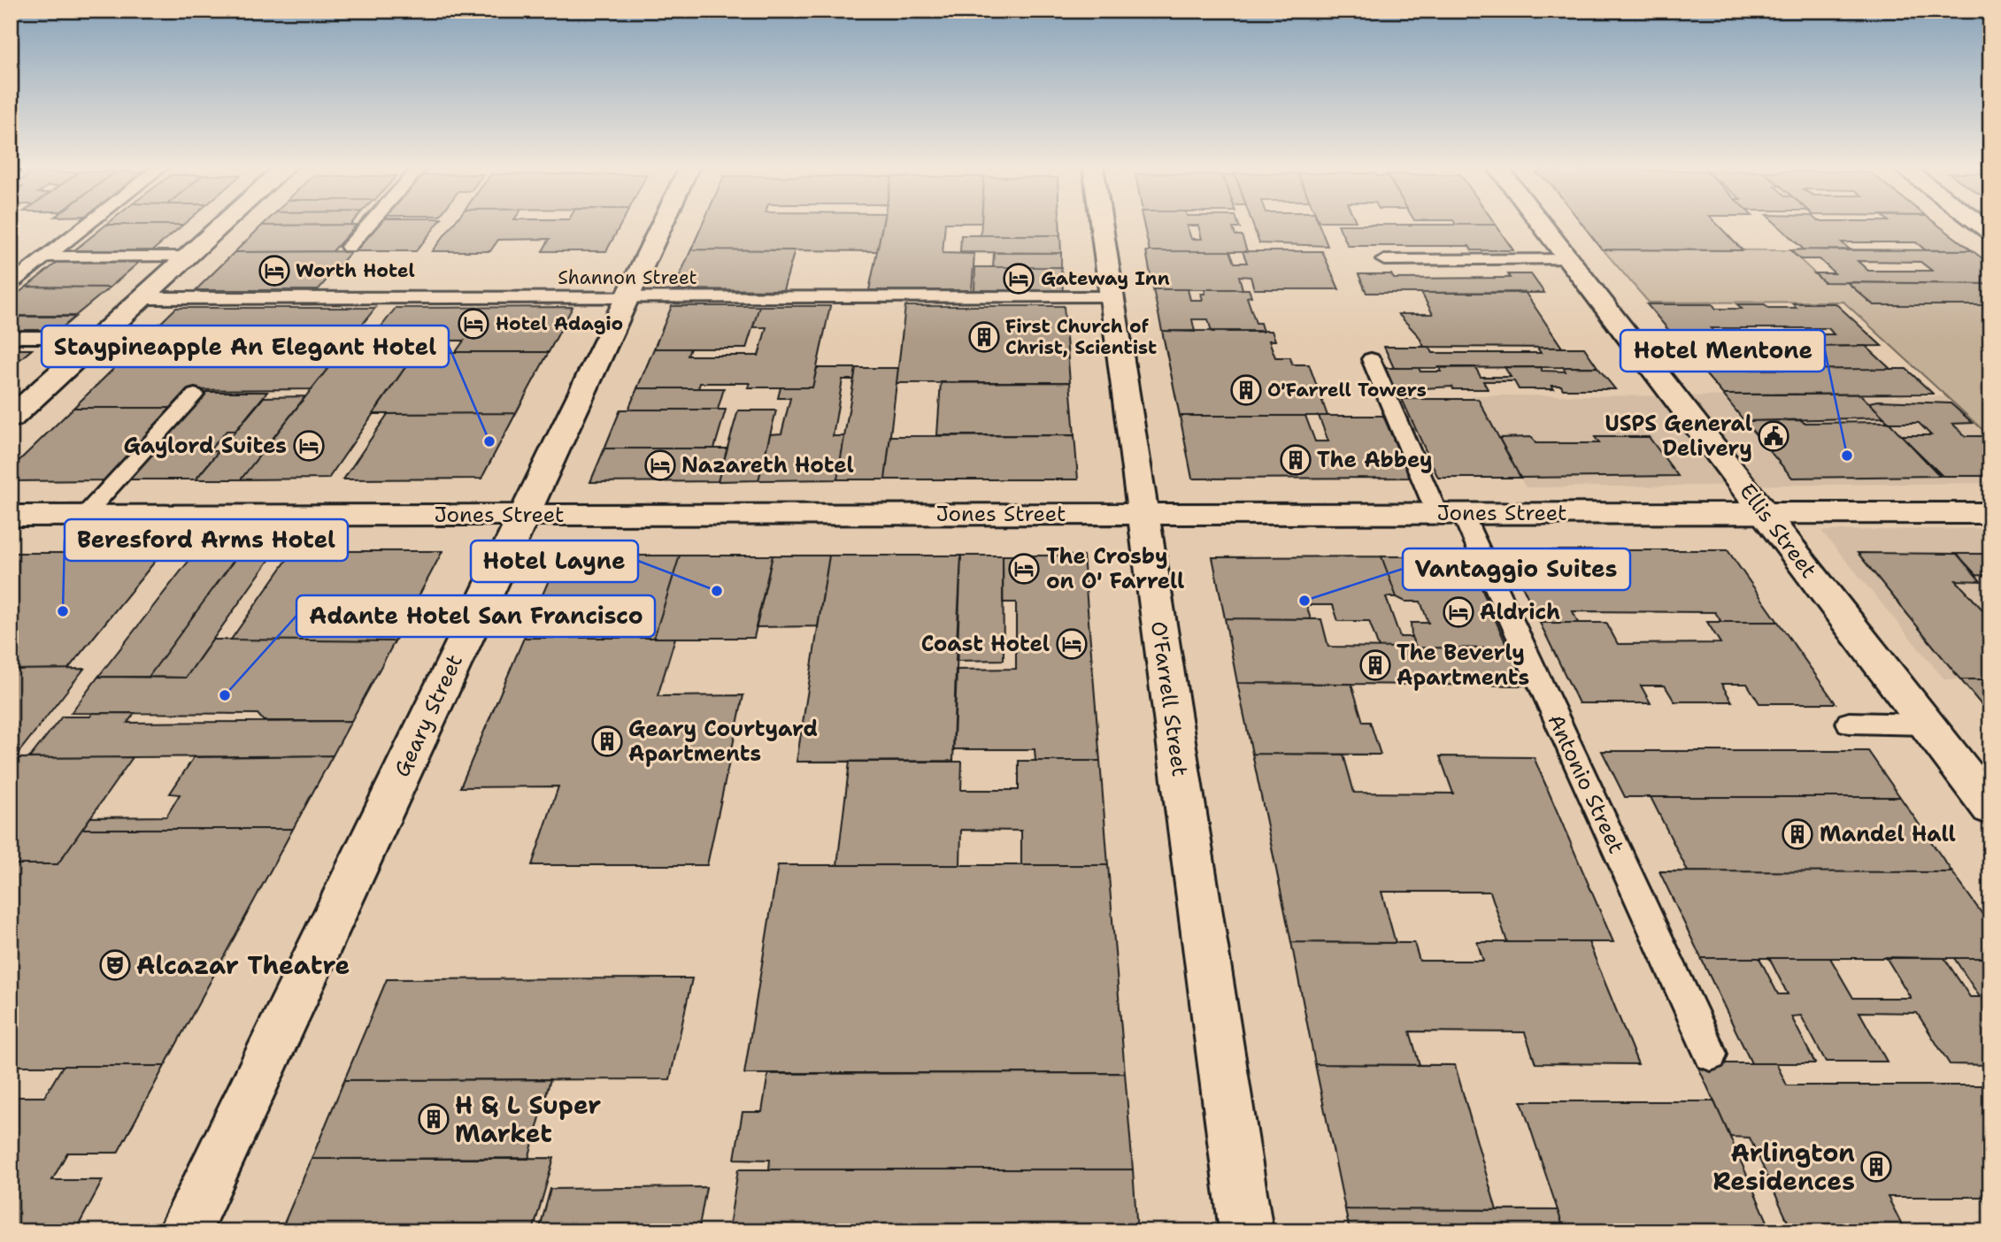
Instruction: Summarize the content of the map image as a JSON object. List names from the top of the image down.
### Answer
{
  "streets": {
    "main road": [
      "Jones Street",
      "Ellis Street",
      "O'Farrell Street",
      "Geary Street"
    ],
    "lane": ["Shannon Street", "Antonio Street"]
  },
  "crossings": [
    ["Shannon Street", "O'Farrell Street"],
    ["Shannon Street", "Geary Street"],
    ["Jones Street", "Ellis Street"],
    ["Jones Street", "O'Farrell Street"],
    ["Jones Street", "Geary Street"],
    ["Jones Street", "Antonio Street"]
  ],
  "places": {
    "hotel": [
      "Worth Hotel",
      "Gateway Inn",
      "Hotel Adagio",
      "Gaylord Suites",
      "Nazareth Hotel",
      "The Crosby on O' Farrell",
      "Aldrich",
      "Coast Hotel"
    ],
    "building": [
      "First Church of Christ, Scientist",
      "O'Farrell Towers",
      "The Abbey",
      "The Beverly Apartments",
      "Geary Courtyard Apartments",
      "Mandel Hall",
      "H & L Super Market",
      "Arlington Residences"
    ],
    "public building": ["USPS General Delivery"],
    "other": [
      "Staypineapple An Elegant Hotel",
      "Hotel Mentone",
      "Hotel Layne",
      "Vantaggio Suites",
      "Beresford Arms Hotel",
      "Adante Hotel San Francisco"
    ],
    "theatre": ["Alcazar Theatre"]
  }
}
